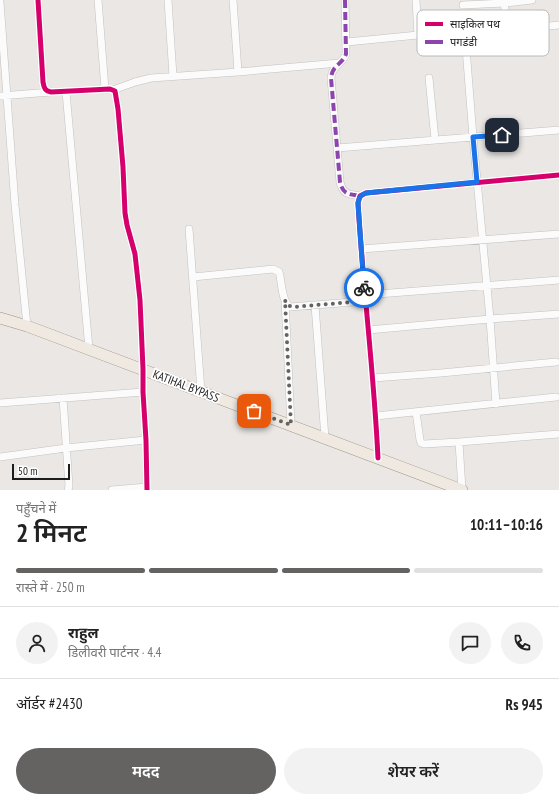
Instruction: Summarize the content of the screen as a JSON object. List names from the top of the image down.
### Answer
{
  "streets": {
    "main road": ["KATIHAL BYPASS"]
  },
  "legend": ["साइकिल पथ", "पगडंडी"],
  "scale_bar": "50 m",
  "page": {
    "scale": "50 m",
    "heading": ["2 मिनट", "पहुँचने में", "10:11–10:16"],
    "panel": [
      "राहुल",
      "डिलीवरी पार्टनर · 4.4",
      "ऑर्डर #2430",
      "Rs 945"
    ],
    "bar": "रास्ते में · 250 m",
    "buttons": ["मदद", "शेयर करें"]
  }
}
